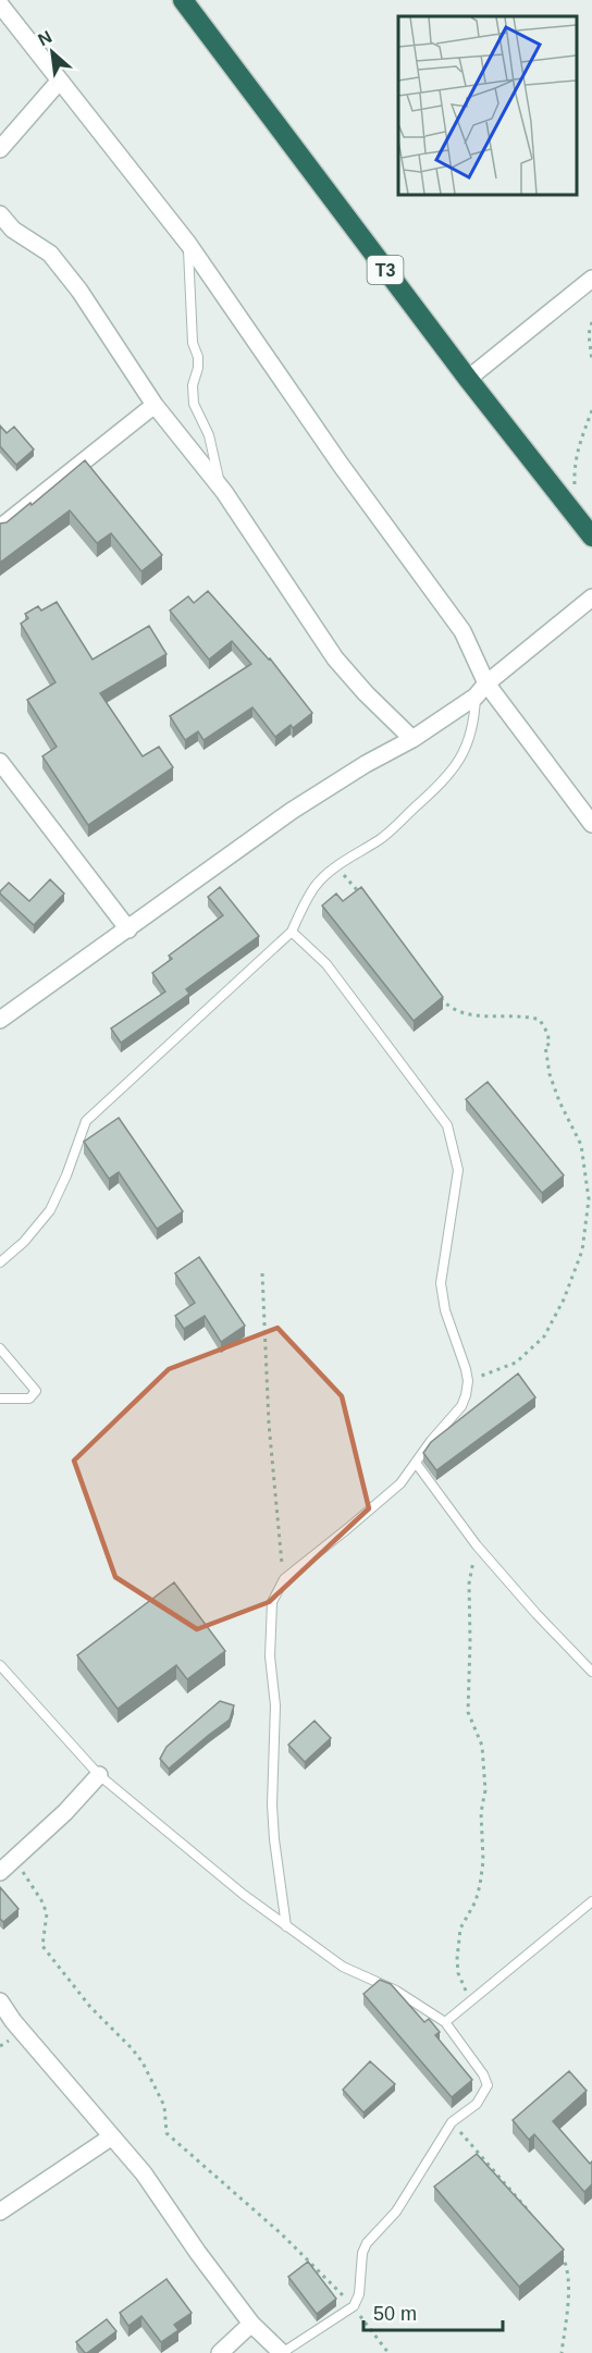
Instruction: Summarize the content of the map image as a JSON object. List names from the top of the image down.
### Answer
{
  "streets": {
    "highway": ["T3"]
  },
  "scale_bar": "50 m",
  "north": "top left"
}
